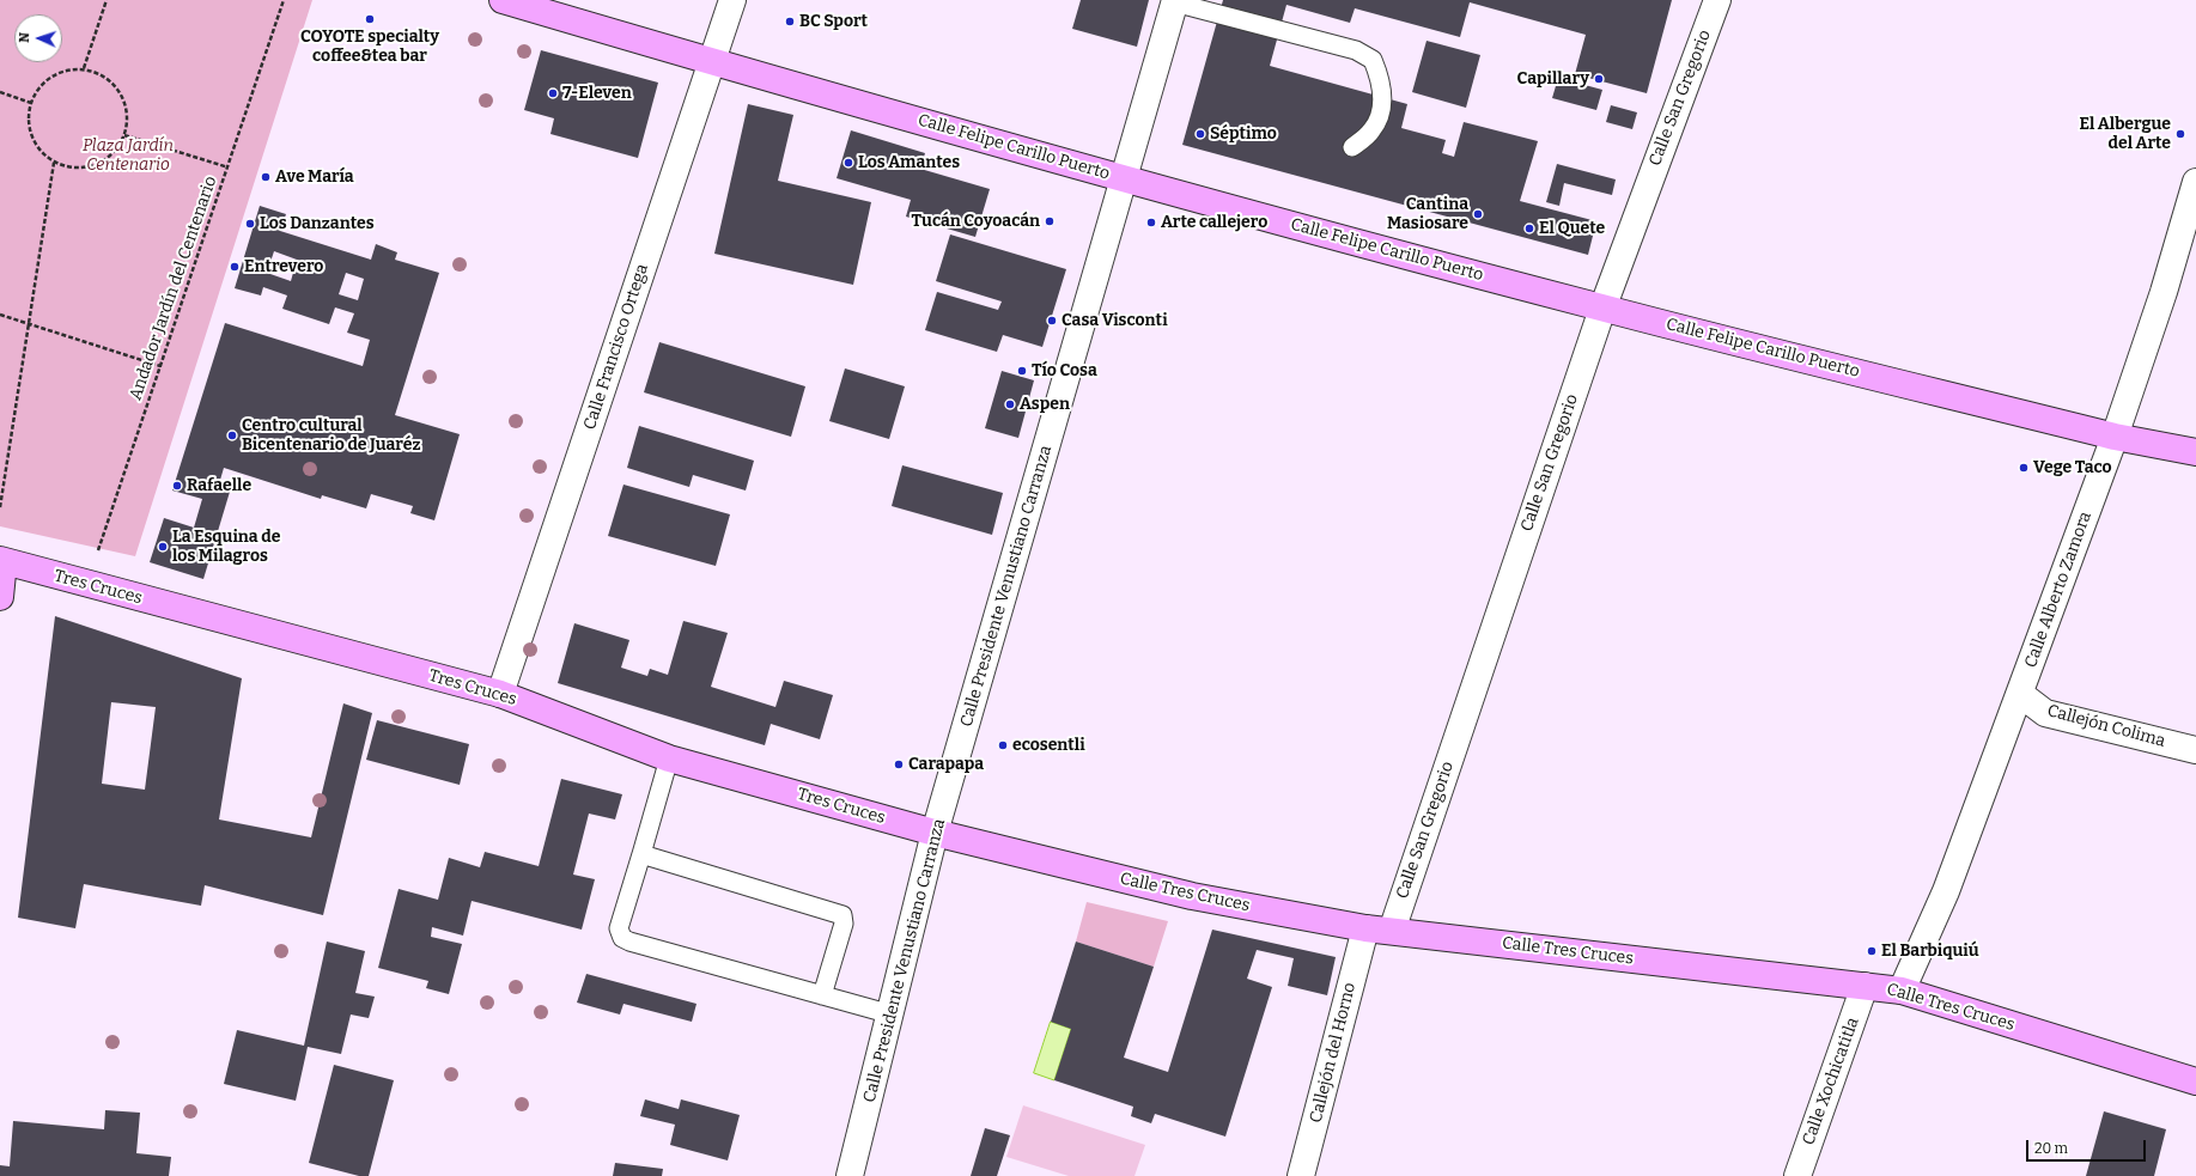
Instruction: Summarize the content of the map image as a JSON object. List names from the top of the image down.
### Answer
{
  "streets": {
    "street": [
      "Calle San Gregorio",
      "Calle Felipe Carillo Puerto",
      "Calle Francisco Ortega",
      "Calle Presidente Venustiano Carranza",
      "Tres Cruces",
      "Calle Alberto Zamora",
      "Callejón Colima",
      "Calle Tres Cruces",
      "Callejón del Horno",
      "Calle Xochicatitla"
    ],
    "path": ["Andador Jardín del Centenario"]
  },
  "crossings": [
    ["Calle San Gregorio", "Calle Felipe Carillo Puerto"],
    ["Calle San Gregorio", "Calle Tres Cruces"],
    ["Calle Felipe Carillo Puerto", "Calle Francisco Ortega"],
    ["Calle Felipe Carillo Puerto", "Calle Presidente Venustiano Carranza"],
    ["Calle Felipe Carillo Puerto", "Calle Alberto Zamora"],
    ["Andador Jardín del Centenario", "Tres Cruces"],
    ["Calle Francisco Ortega", "Tres Cruces"],
    ["Calle Presidente Venustiano Carranza", "Tres Cruces"],
    ["Calle Presidente Venustiano Carranza", "Calle Tres Cruces"],
    ["Tres Cruces", "Calle Tres Cruces"],
    ["Calle Alberto Zamora", "Callejón Colima"],
    ["Calle Alberto Zamora", "Calle Tres Cruces"],
    ["Calle Tres Cruces", "Callejón del Horno"],
    ["Calle Tres Cruces", "Calle Xochicatitla"]
  ],
  "parks": ["Plaza Jardín Centenario"],
  "places": [
    "COYOTE specialty coffee&tea bar",
    "BC Sport",
    "Capillary",
    "7-Eleven",
    "Séptimo",
    "El Albergue del Arte",
    "Los Amantes",
    "Ave María",
    "Cantina Masiosare",
    "Tucán Coyoacán",
    "Arte callejero",
    "Los Danzantes",
    "El Quete",
    "Entrevero",
    "Casa Visconti",
    "Tío Cosa",
    "Aspen",
    "Centro cultural Bicentenario de Juaréz",
    "Vege Taco",
    "Rafaelle",
    "La Esquina de los Milagros",
    "ecosentli",
    "Carapapa",
    "El Barbiquiú"
  ],
  "scale_bar": "20 m",
  "north": "left"
}
